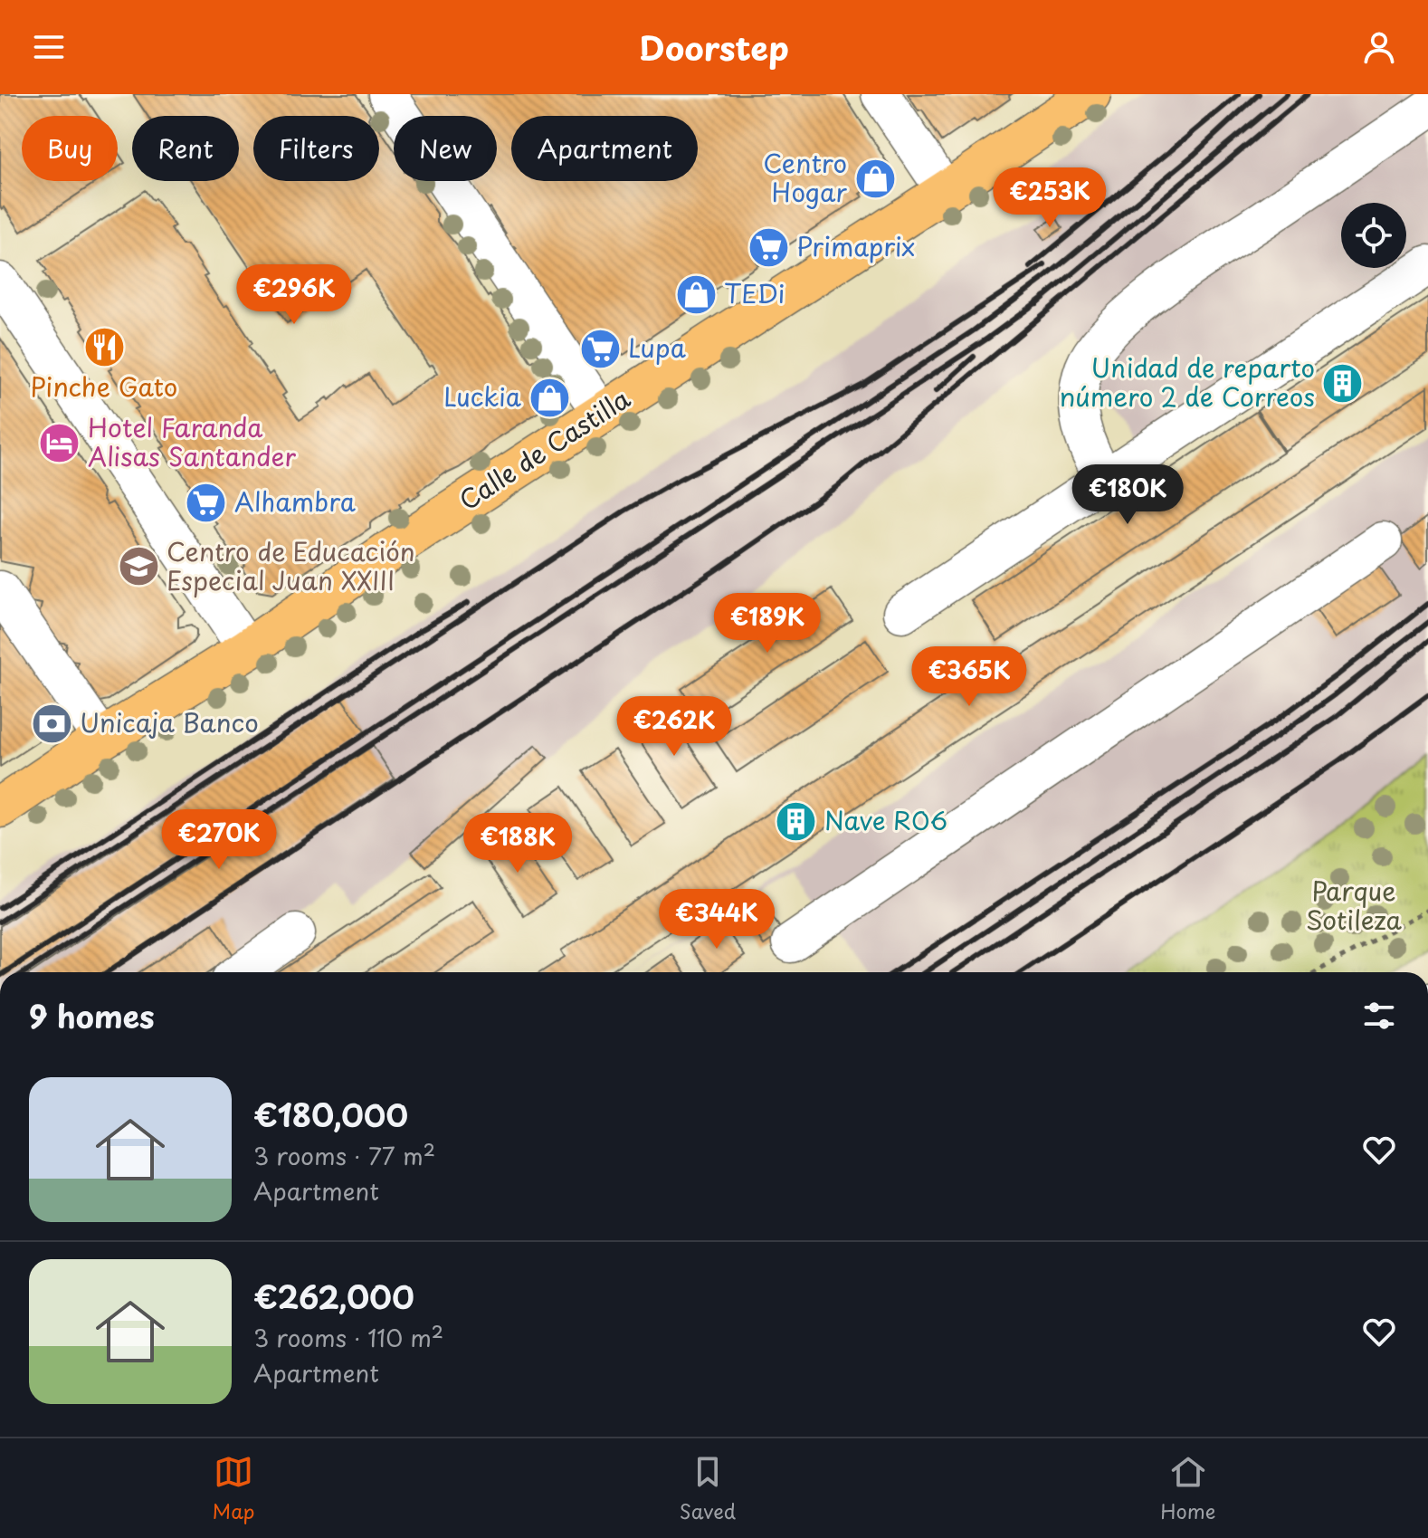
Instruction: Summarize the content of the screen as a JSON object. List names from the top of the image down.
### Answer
{
  "streets": {
    "main road": ["Calle de Castilla"]
  },
  "parks": ["Parque Sotileza"],
  "places": {
    "shop": ["Centro Hogar", "TEDi", "Luckia"],
    "supermarket": ["Primaprix", "Lupa", "Alhambra"],
    "restaurant": ["Pinche Gato"],
    "building": ["Unidad de reparto número 2 de Correos", "Nave R06"],
    "hotel": ["Hotel Faranda Alisas Santander"],
    "school or university": ["Centro de Educación Especial Juan XXIII"],
    "bank": ["Unicaja Banco"]
  },
  "page": {
    "header": "Doorstep",
    "chip": [
      "Buy",
      "Rent",
      "Filters",
      "New",
      "Apartment"
    ],
    "price": [
      "€253K",
      "€296K",
      "€180K",
      "€189K",
      "€365K",
      "€262K",
      "€270K",
      "€188K",
      "€344K"
    ],
    "heading": "9 homes",
    "list": [
      {
        "name": "€180,000",
        "note": "3 rooms · 77 m² · Apartment"
      },
      {
        "name": "€262,000",
        "note": "3 rooms · 110 m² · Apartment"
      }
    ],
    "tabs": ["Map", "Saved", "Home"]
  }
}
